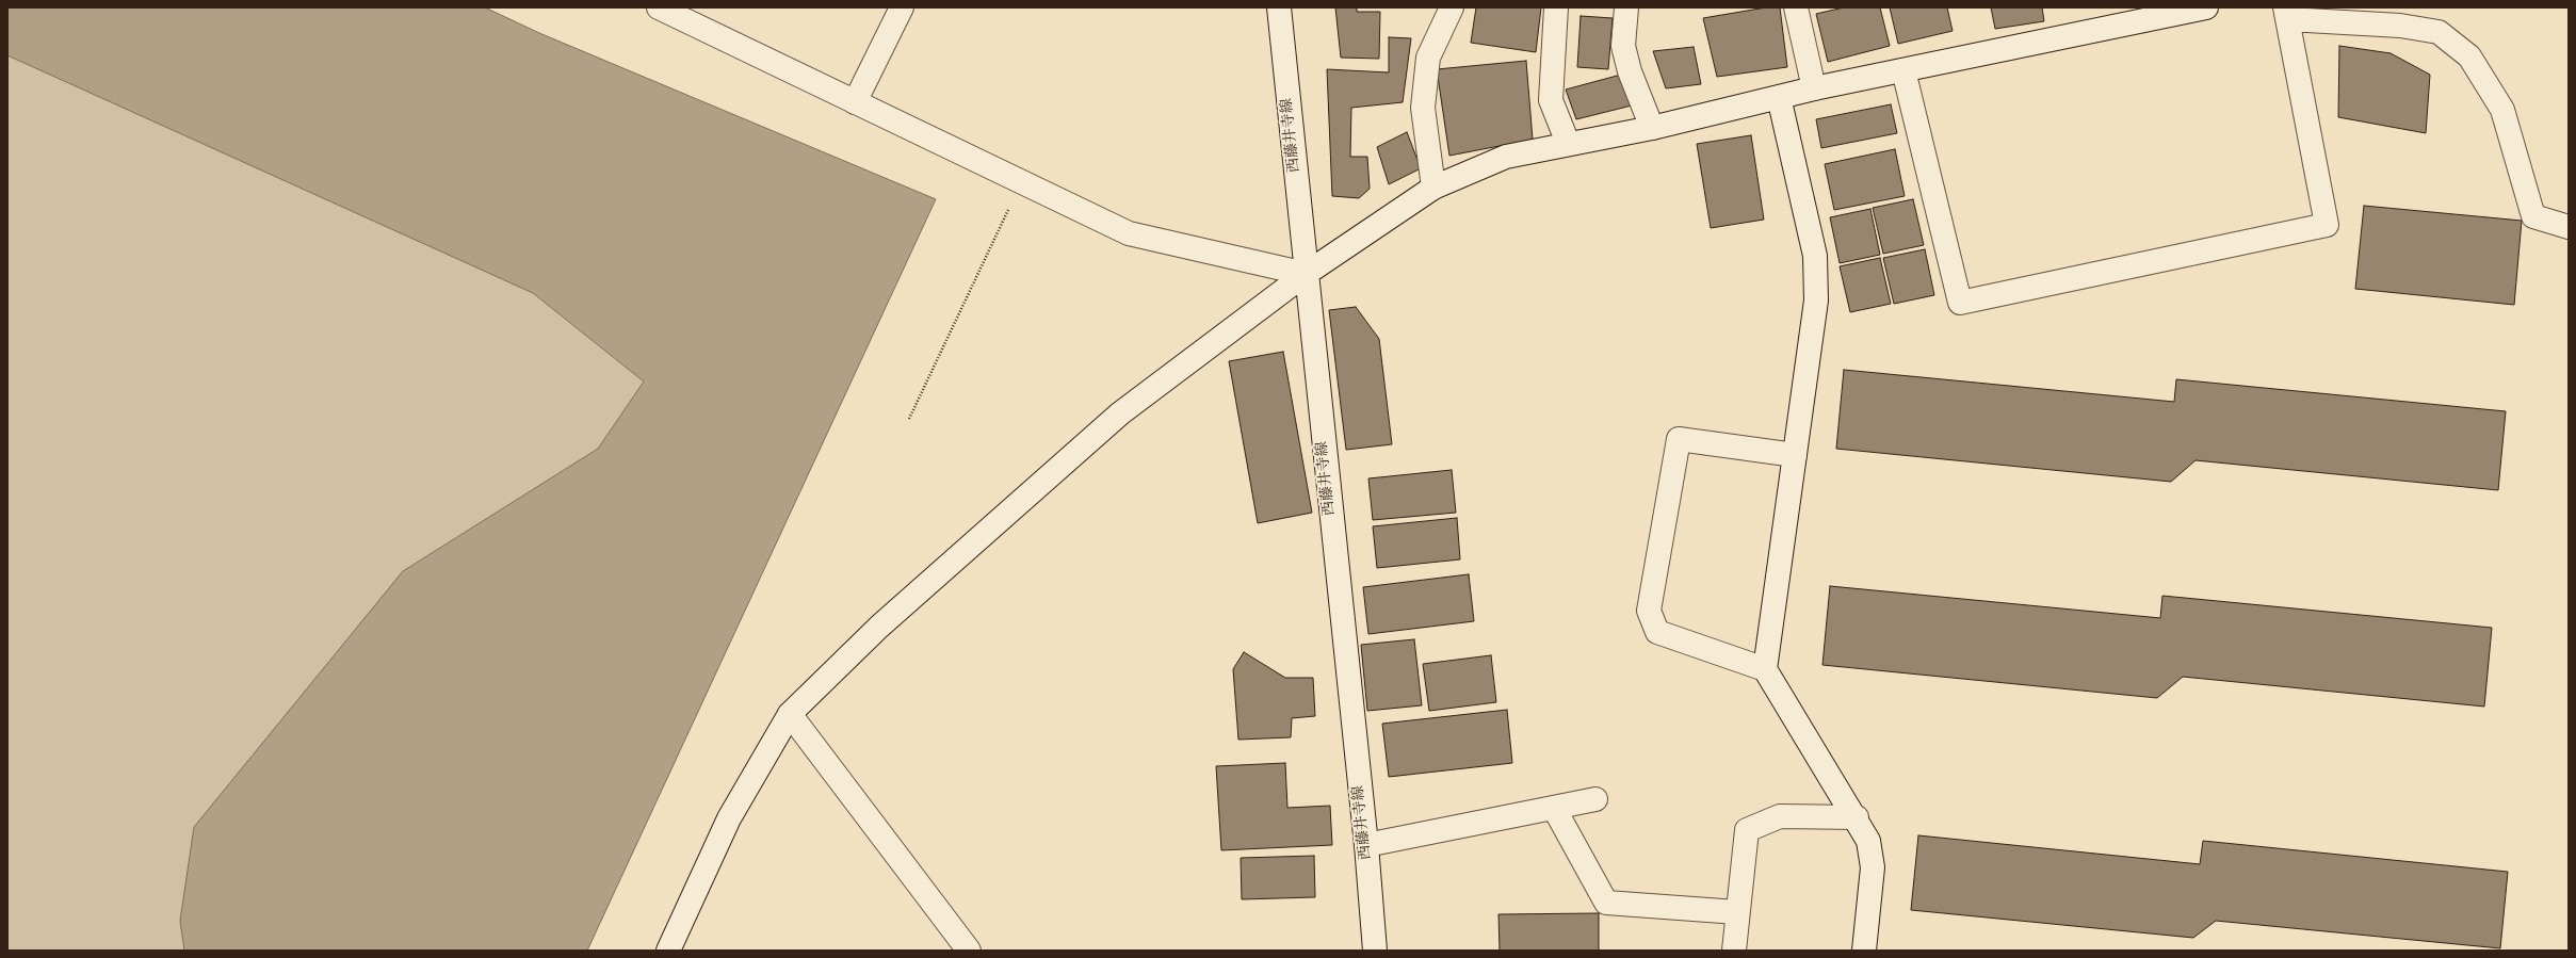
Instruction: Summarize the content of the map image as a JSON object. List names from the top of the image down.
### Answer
{
  "streets": {
    "street": ["西藤井寺線"]
  }
}
